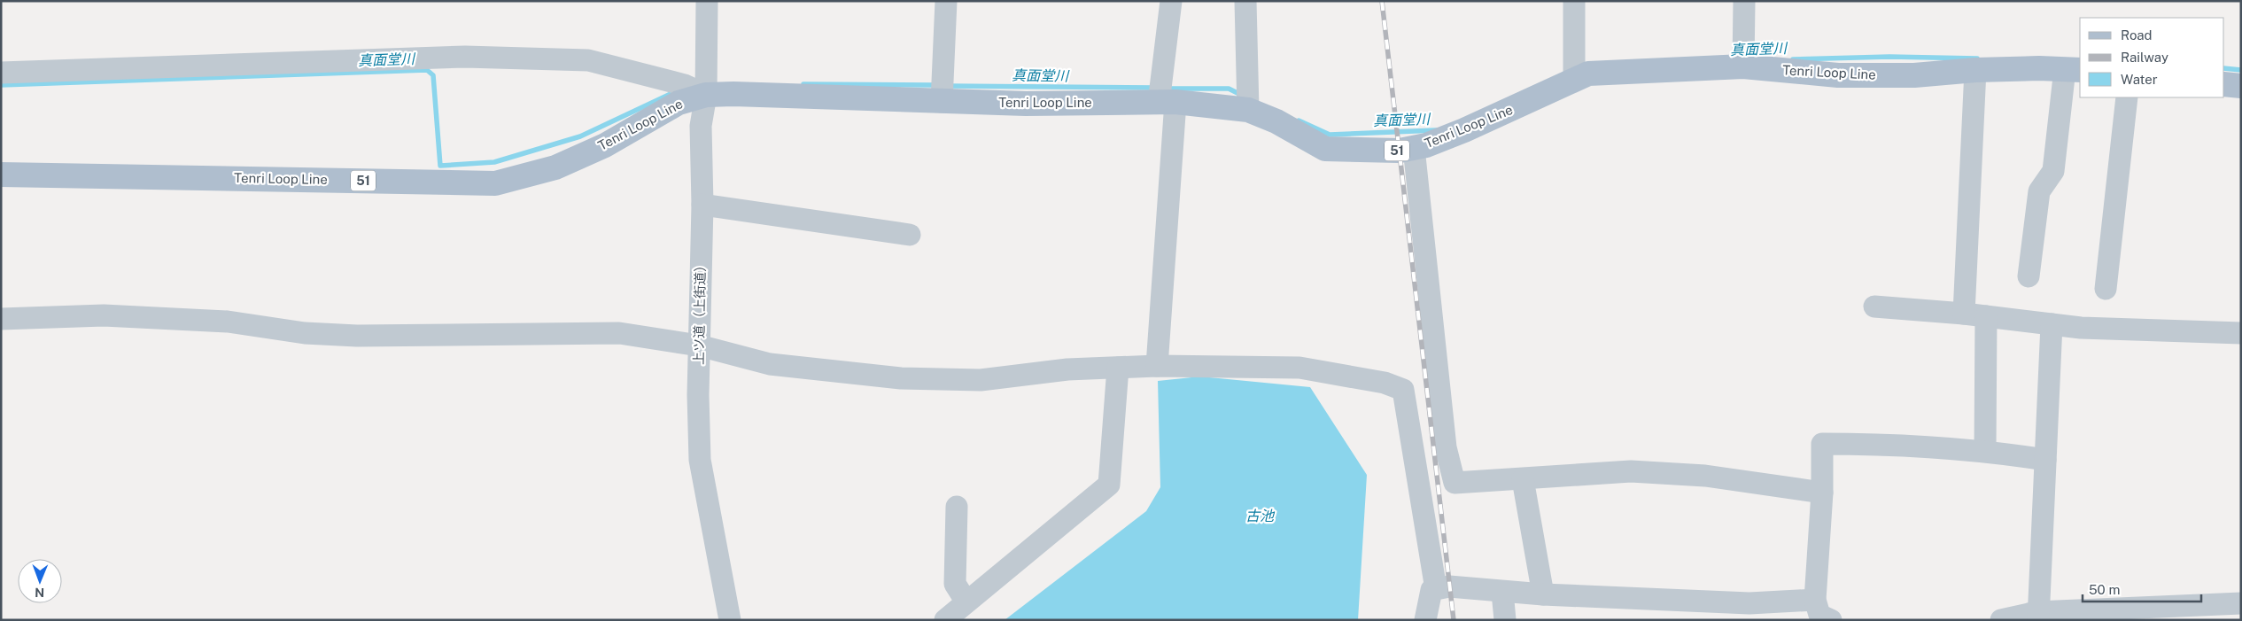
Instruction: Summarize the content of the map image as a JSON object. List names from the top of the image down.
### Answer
{
  "streets": {
    "main road": ["Tenri Loop Line", "51"],
    "street": ["上ツ道（上街道）"]
  },
  "crossings": [
    ["Tenri Loop Line", "上ツ道（上街道）"]
  ],
  "water": ["真面堂川", "古池"],
  "legend": ["Road", "Railway", "Water"],
  "scale_bar": "50 m",
  "north": "bottom"
}
